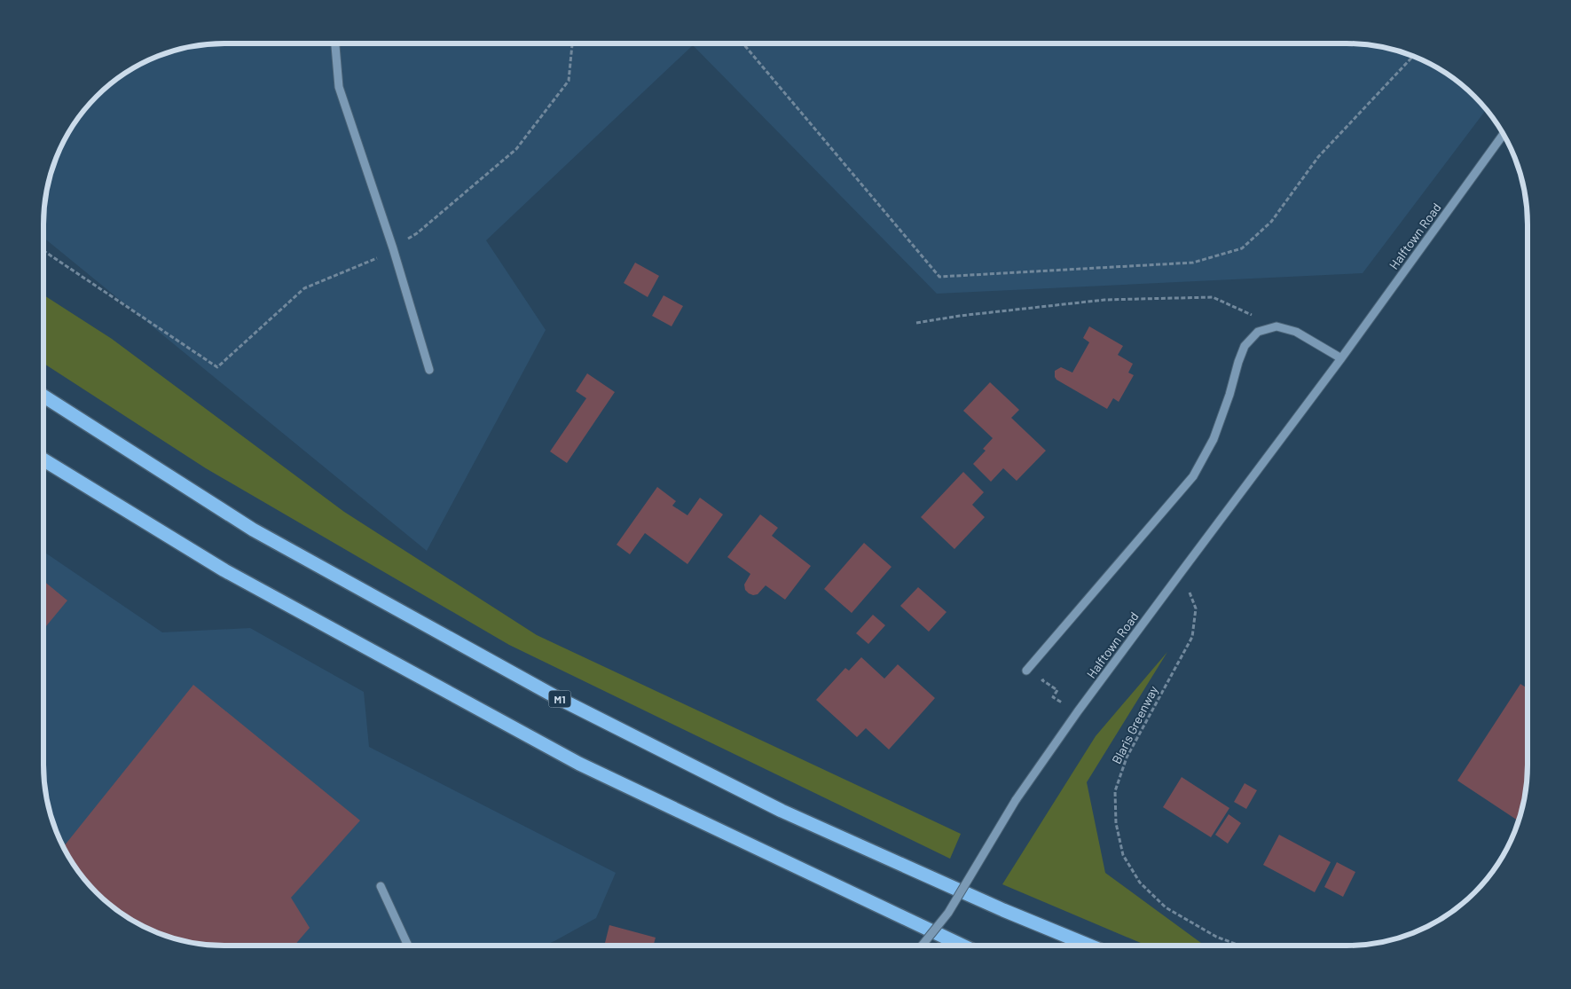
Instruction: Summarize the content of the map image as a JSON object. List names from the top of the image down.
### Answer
{
  "streets": {
    "highway": ["M1"],
    "street": ["Halftown Road"],
    "path": ["Blaris Greenway"]
  },
  "crossings": [
    ["Halftown Road", "Blaris Greenway"]
  ]
}
